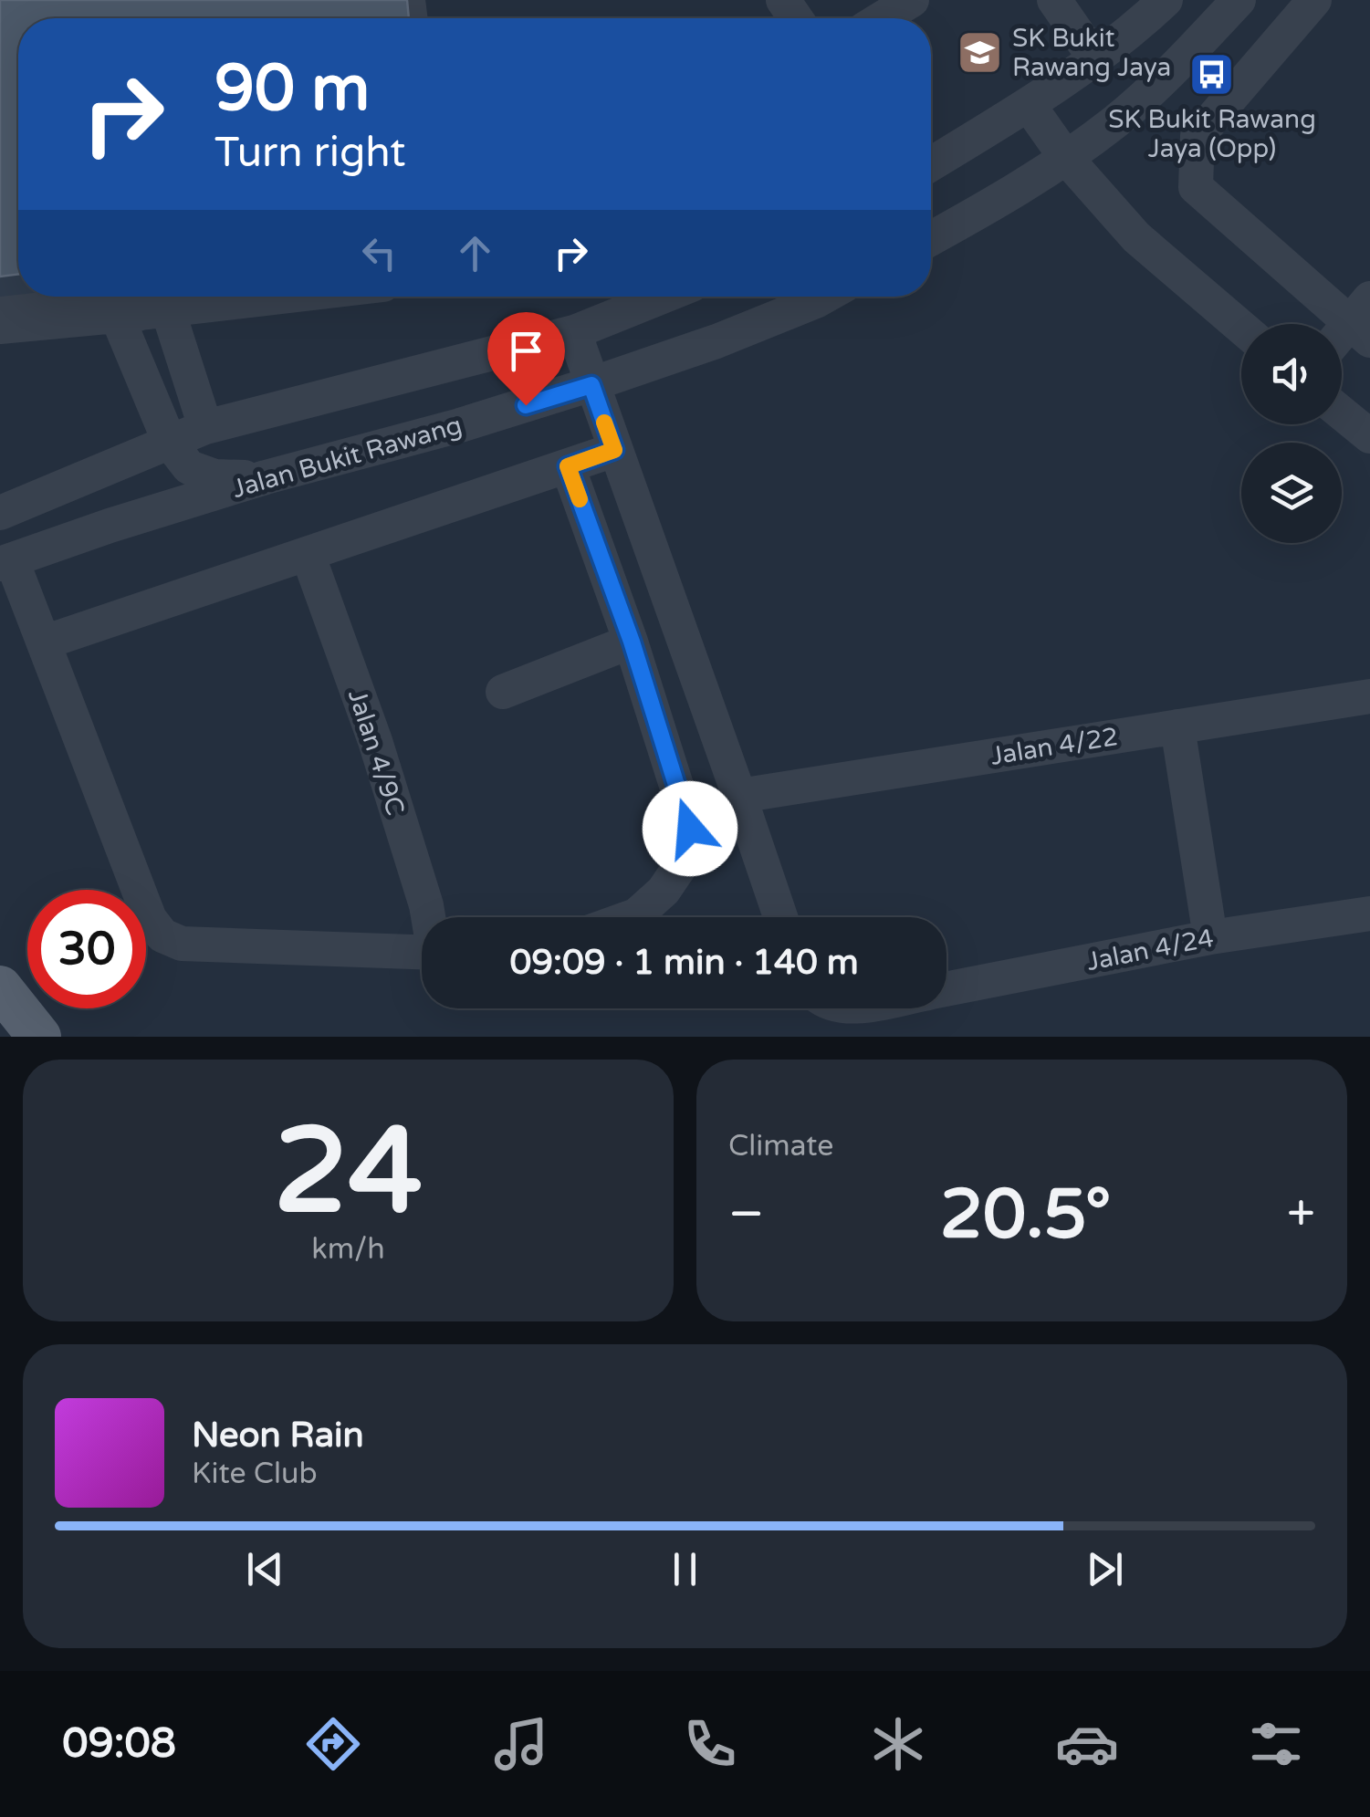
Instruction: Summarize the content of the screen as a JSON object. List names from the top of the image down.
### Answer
{
  "streets": {
    "street": [
      "Jalan Bukit Rawang",
      "Jalan 4/22",
      "Jalan 4/9C",
      "Jalan 4/24"
    ]
  },
  "places": {
    "school or university": ["SK Bukit Rawang Jaya"],
    "bus stop": ["SK Bukit Rawang Jaya (Opp)"]
  },
  "page": {
    "turn": ["90 m", "Turn right"],
    "limit": "30",
    "trip": "09:09 · 1 min · 140 m",
    "tile": [
      ["24", "km/h"],
      "Climate"
    ],
    "heat": ["−", "20.5°", "+"],
    "song": ["Neon Rain", "Kite Club"],
    "tabs": "09:08"
  }
}
